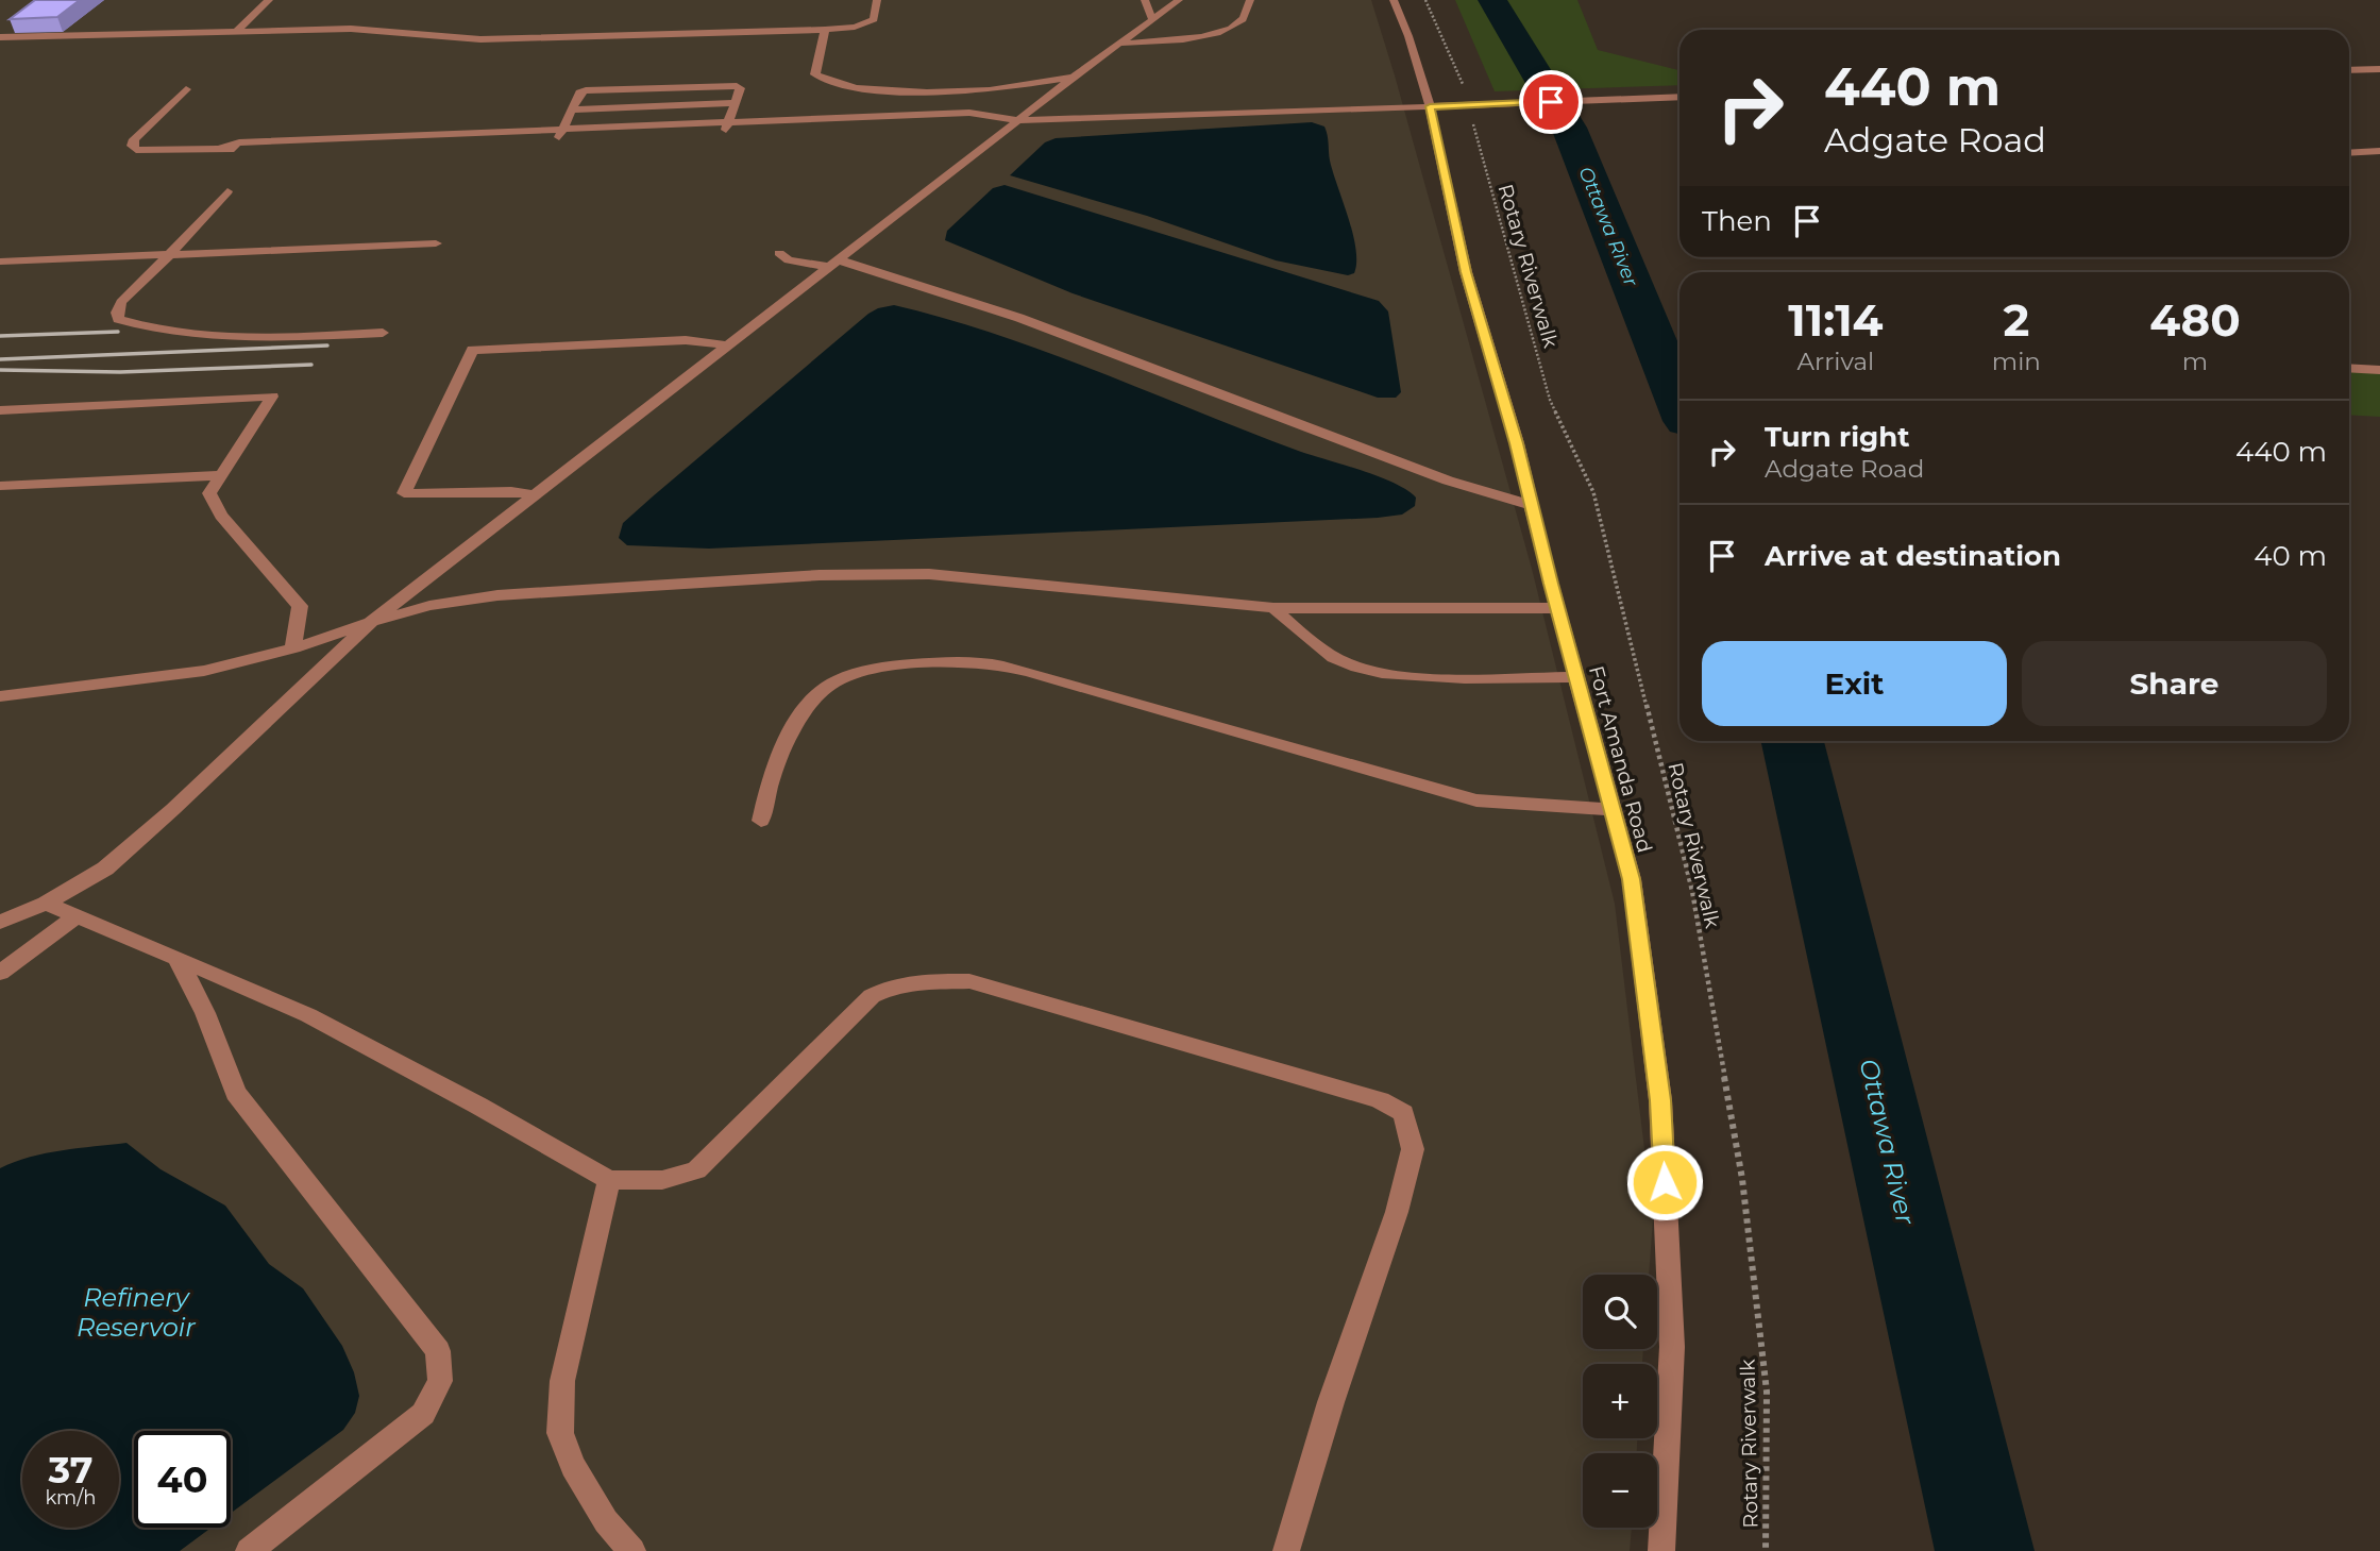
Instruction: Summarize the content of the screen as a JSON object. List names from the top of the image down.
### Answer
{
  "streets": {
    "street": ["Fort Amanda Road"],
    "path": ["Rotary Riverwalk"]
  },
  "water": ["Ottawa River", "Refinery Reservoir"],
  "page": {
    "turn": ["440 m", "Adgate Road"],
    "then": "Then",
    "eta": [
      "11:14",
      "Arrival",
      "2",
      "min",
      "480",
      "m"
    ],
    "list": [
      {
        "name": "Turn right",
        "note": "Adgate Road",
        "value": "440 m"
      },
      {
        "name": "Arrive at destination",
        "value": "40 m"
      }
    ],
    "buttons": ["Exit", "Share"],
    "map_buttons": ["+", "−"],
    "speed": "37 km/h",
    "limit": "40"
  }
}
